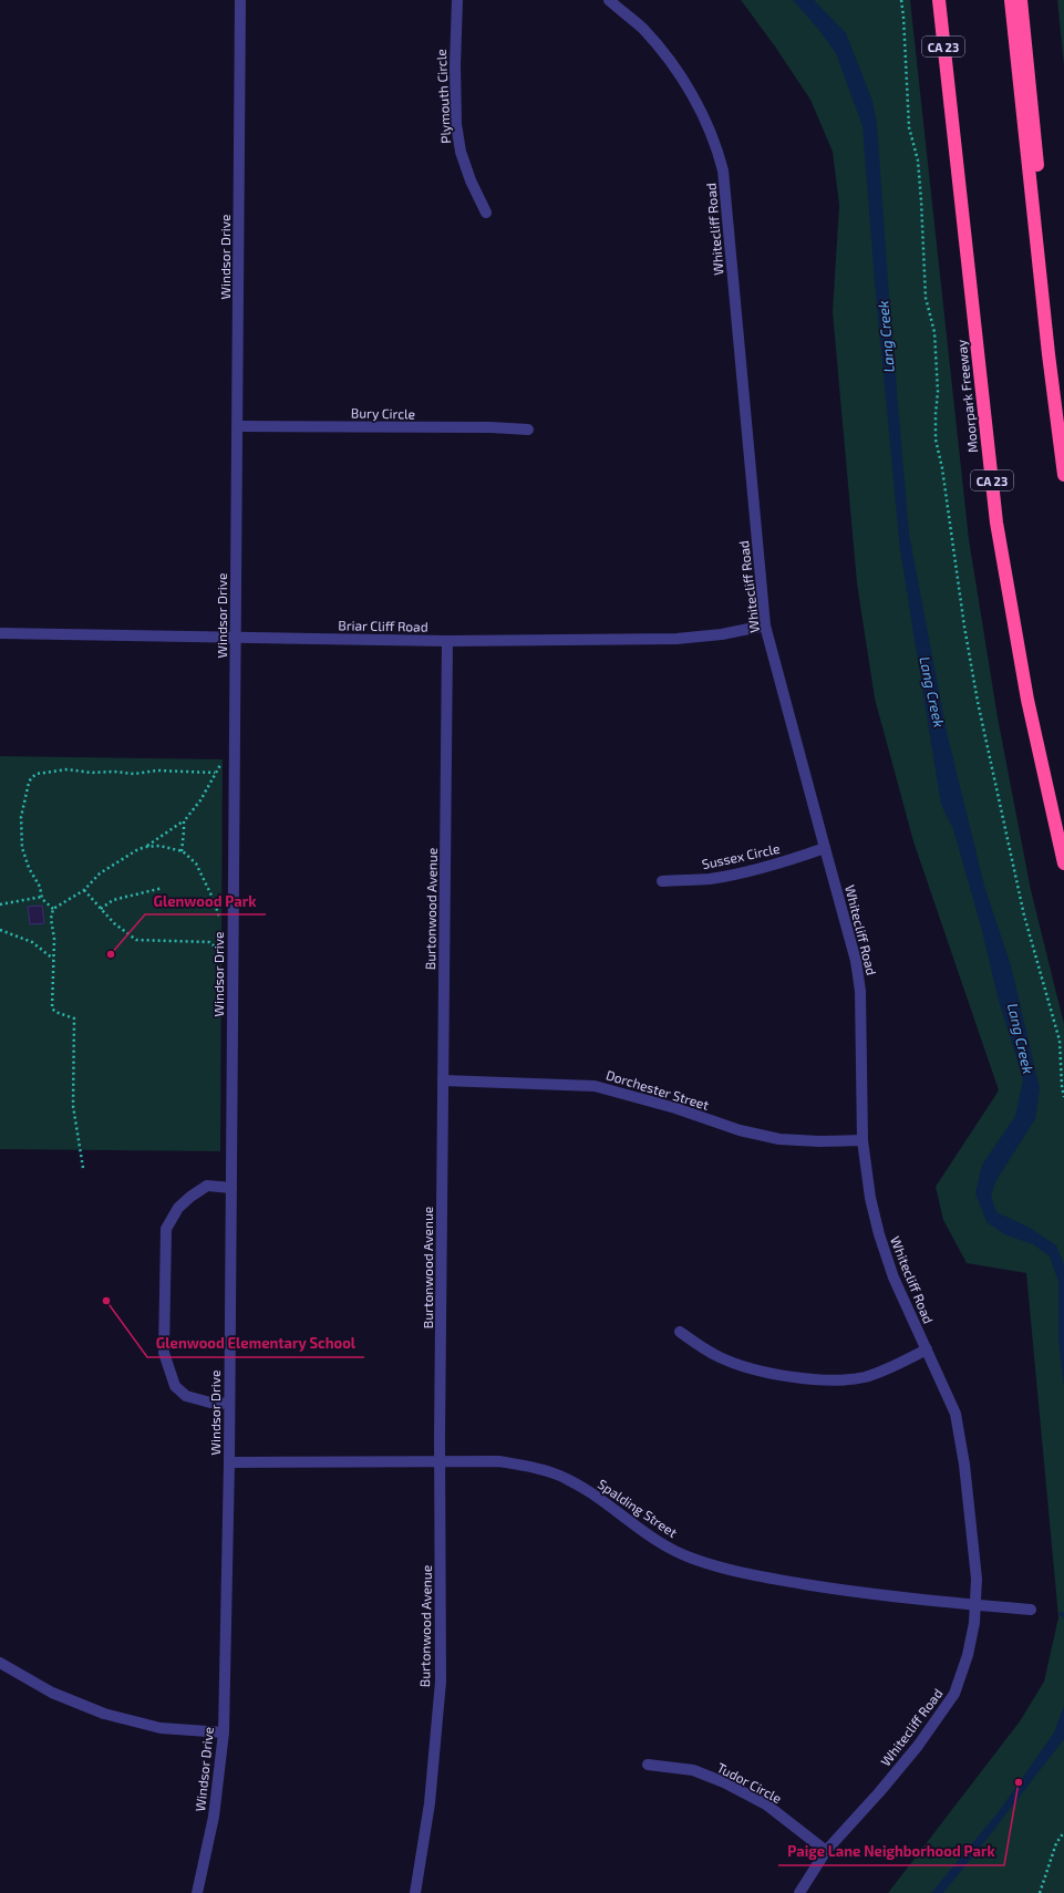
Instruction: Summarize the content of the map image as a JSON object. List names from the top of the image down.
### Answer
{
  "streets": {
    "highway": ["CA 23", "Moorpark Freeway"],
    "street": [
      "Plymouth Circle",
      "Whitecliff Road",
      "Windsor Drive",
      "Bury Circle",
      "Briar Cliff Road",
      "Sussex Circle",
      "Burtonwood Avenue",
      "Dorchester Street",
      "Spalding Street",
      "Tudor Circle"
    ]
  },
  "crossings": [
    ["Whitecliff Road", "Briar Cliff Road"],
    ["Whitecliff Road", "Sussex Circle"],
    ["Whitecliff Road", "Dorchester Street"],
    ["Whitecliff Road", "Spalding Street"],
    ["Whitecliff Road", "Tudor Circle"],
    ["Windsor Drive", "Bury Circle"],
    ["Windsor Drive", "Briar Cliff Road"],
    ["Windsor Drive", "Spalding Street"],
    ["Briar Cliff Road", "Burtonwood Avenue"],
    ["Burtonwood Avenue", "Dorchester Street"],
    ["Burtonwood Avenue", "Spalding Street"]
  ],
  "water": ["Lang Creek"],
  "places": ["Glenwood Park", "Glenwood Elementary School", "Paige Lane Neighborhood Park"]
}
